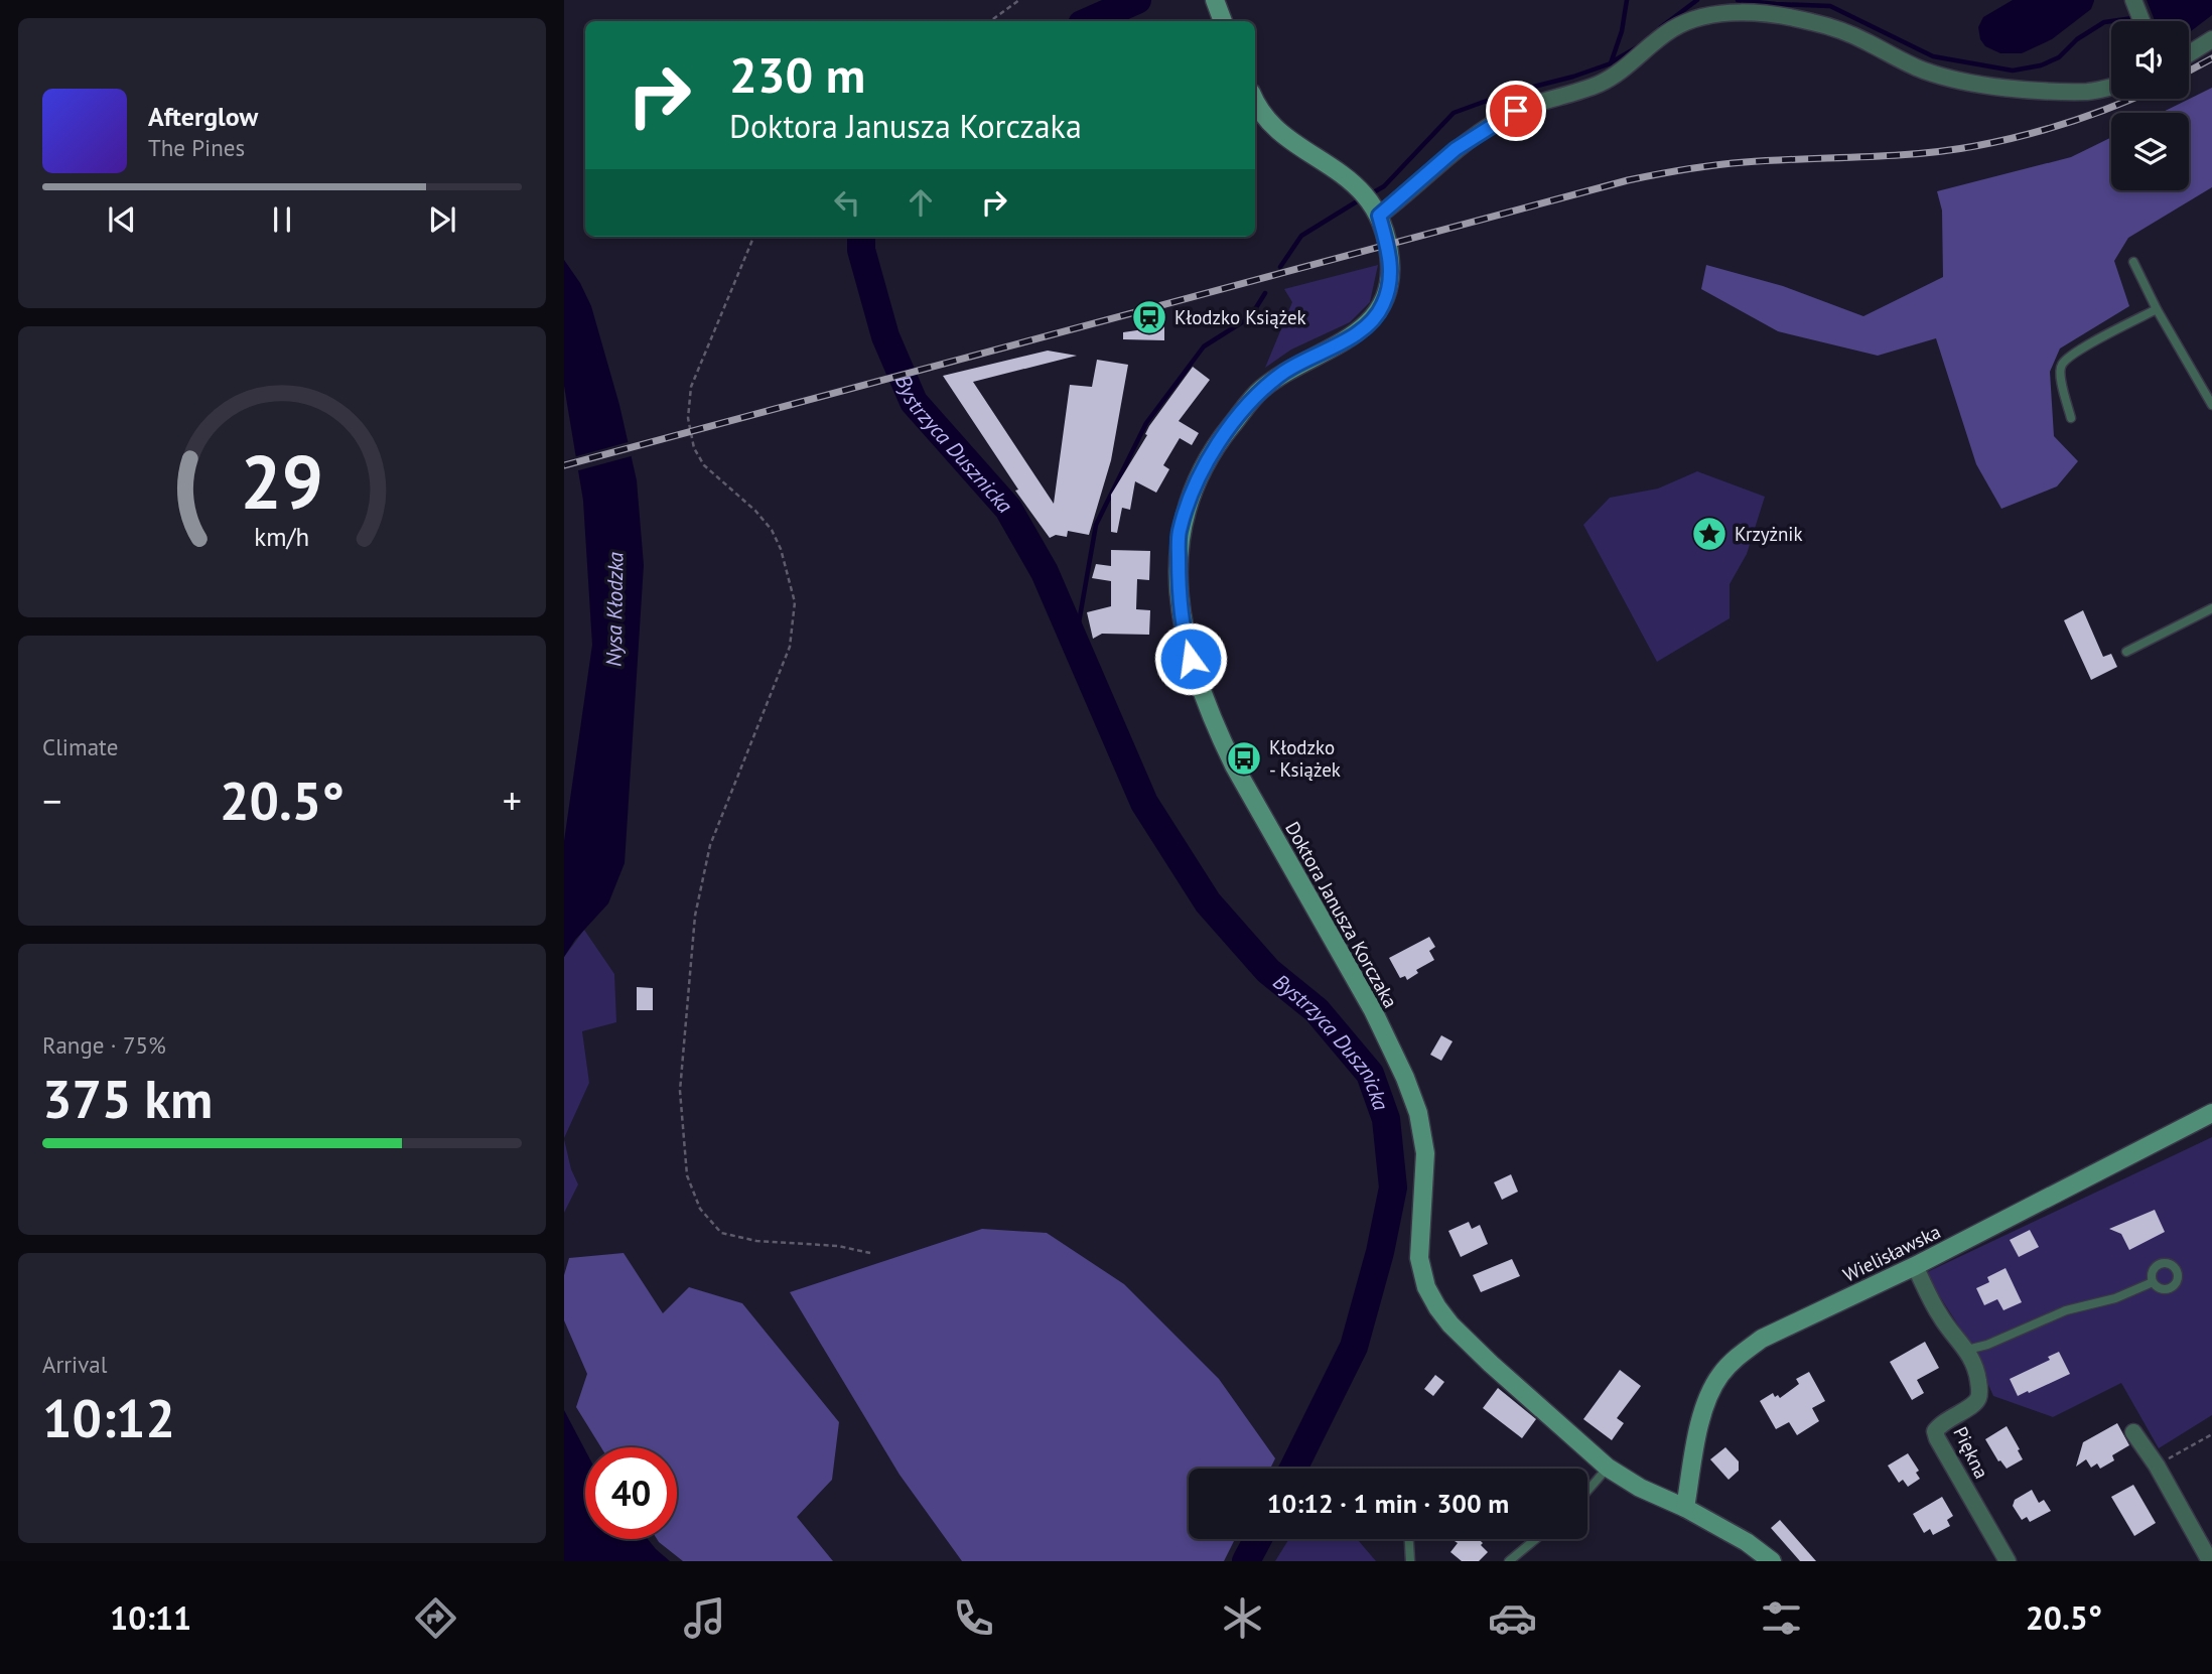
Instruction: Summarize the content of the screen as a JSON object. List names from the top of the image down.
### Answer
{
  "streets": {
    "street": ["Doktora Janusza Korczaka", "Wielisławska", "Piękna"]
  },
  "crossings": [
    ["Doktora Janusza Korczaka", "Wielisławska"],
    ["Wielisławska", "Piękna"]
  ],
  "water": ["Bystrzyca Dusznicka", "Nysa Kłodzka"],
  "places": {
    "station": ["Kłodzko Książek"],
    "place": ["Krzyżnik"],
    "bus stop": ["Kłodzko - Książek"]
  },
  "page": {
    "turn": ["230 m", "Doktora Janusza Korczaka"],
    "song": ["Afterglow", "The Pines"],
    "tile": [
      "Climate",
      ["Range · 75%", "375 km"],
      ["Arrival", "10:12"]
    ],
    "heat": ["−", "20.5°", "+"],
    "limit": "40",
    "trip": "10:12 · 1 min · 300 m",
    "tabs": ["10:11", "20.5°"],
    "gauge": ["29", "km/h"]
  }
}
